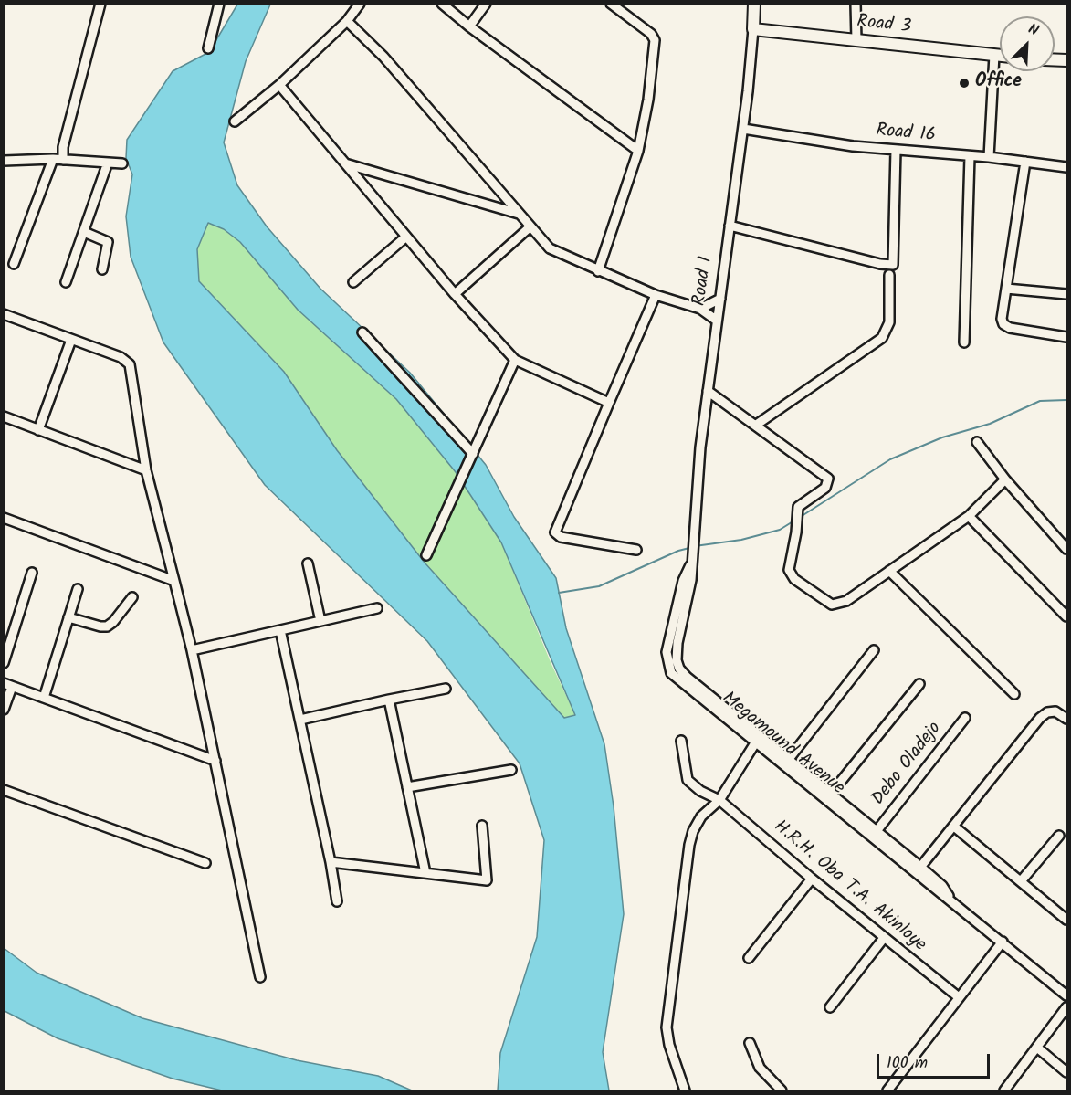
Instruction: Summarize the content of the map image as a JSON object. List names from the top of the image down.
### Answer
{
  "streets": {
    "street": [
      "Road 3",
      "Road 16",
      "Road 1",
      "Megamound Avenue",
      "Debo Oladejo",
      "H.R.H. Oba T.A. Akinloye"
    ]
  },
  "crossings": [
    ["Road 3", "Road 1"],
    ["Road 16", "Road 1"],
    ["Road 1", "Megamound Avenue"],
    ["Megamound Avenue", "Debo Oladejo"]
  ],
  "places": ["Office"],
  "scale_bar": "100 m",
  "north": "top right"
}
